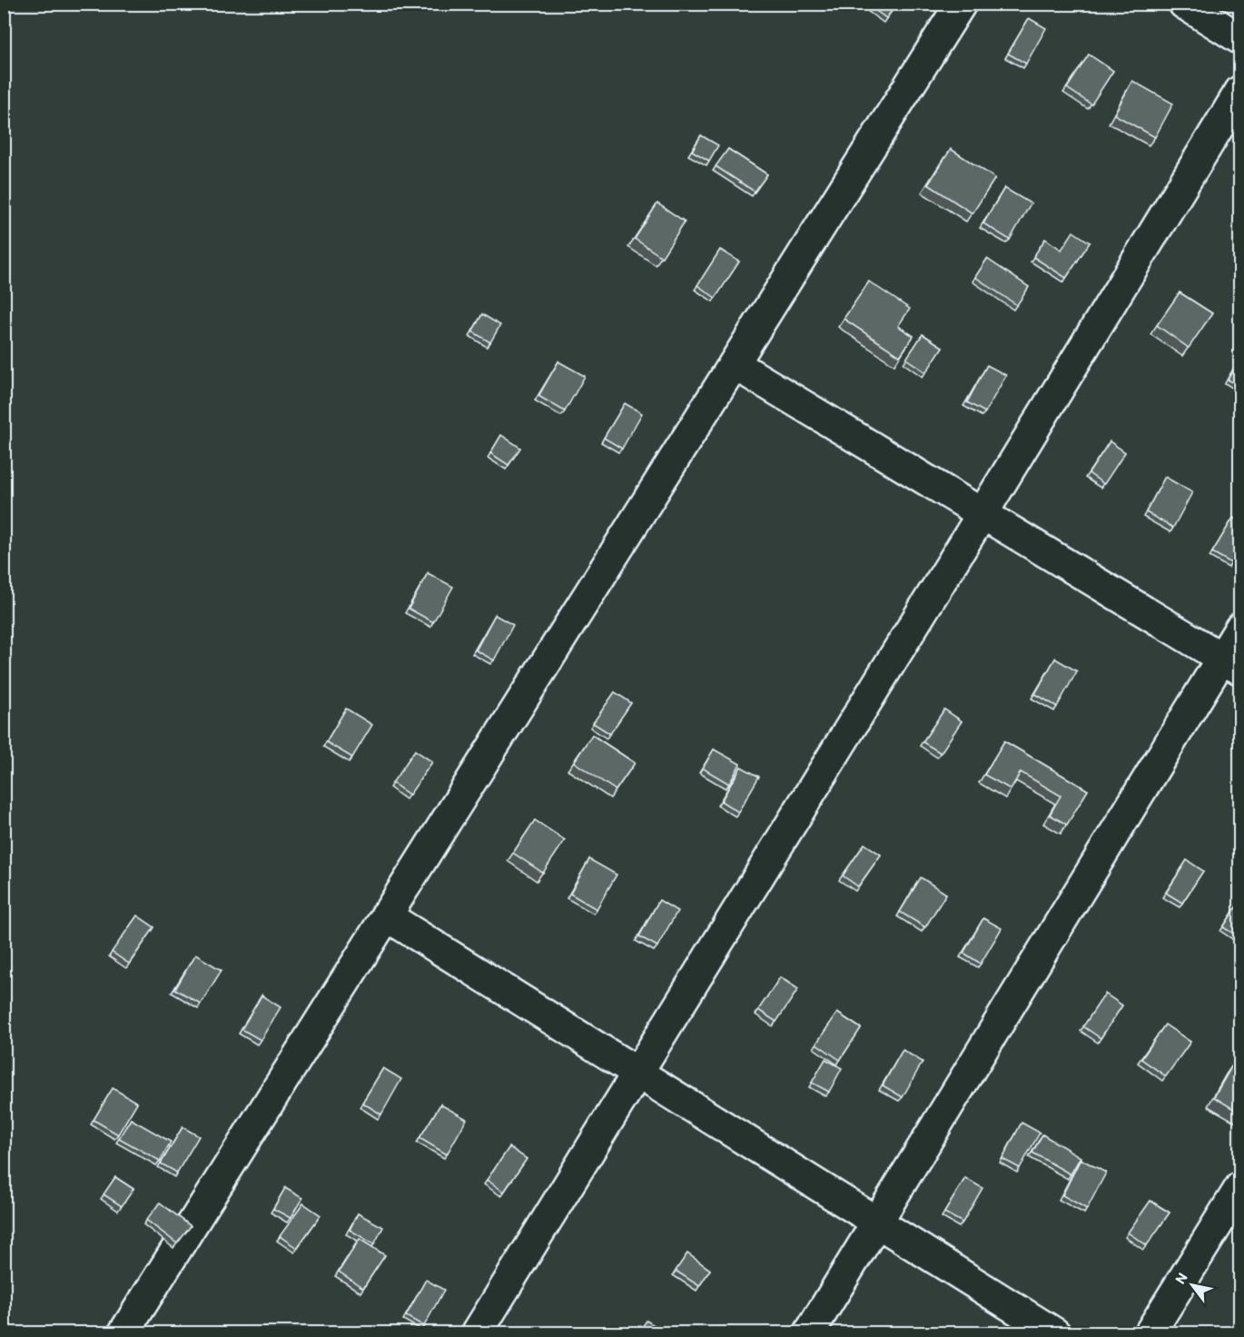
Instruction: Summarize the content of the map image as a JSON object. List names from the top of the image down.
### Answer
{
  "north": "top left"
}
